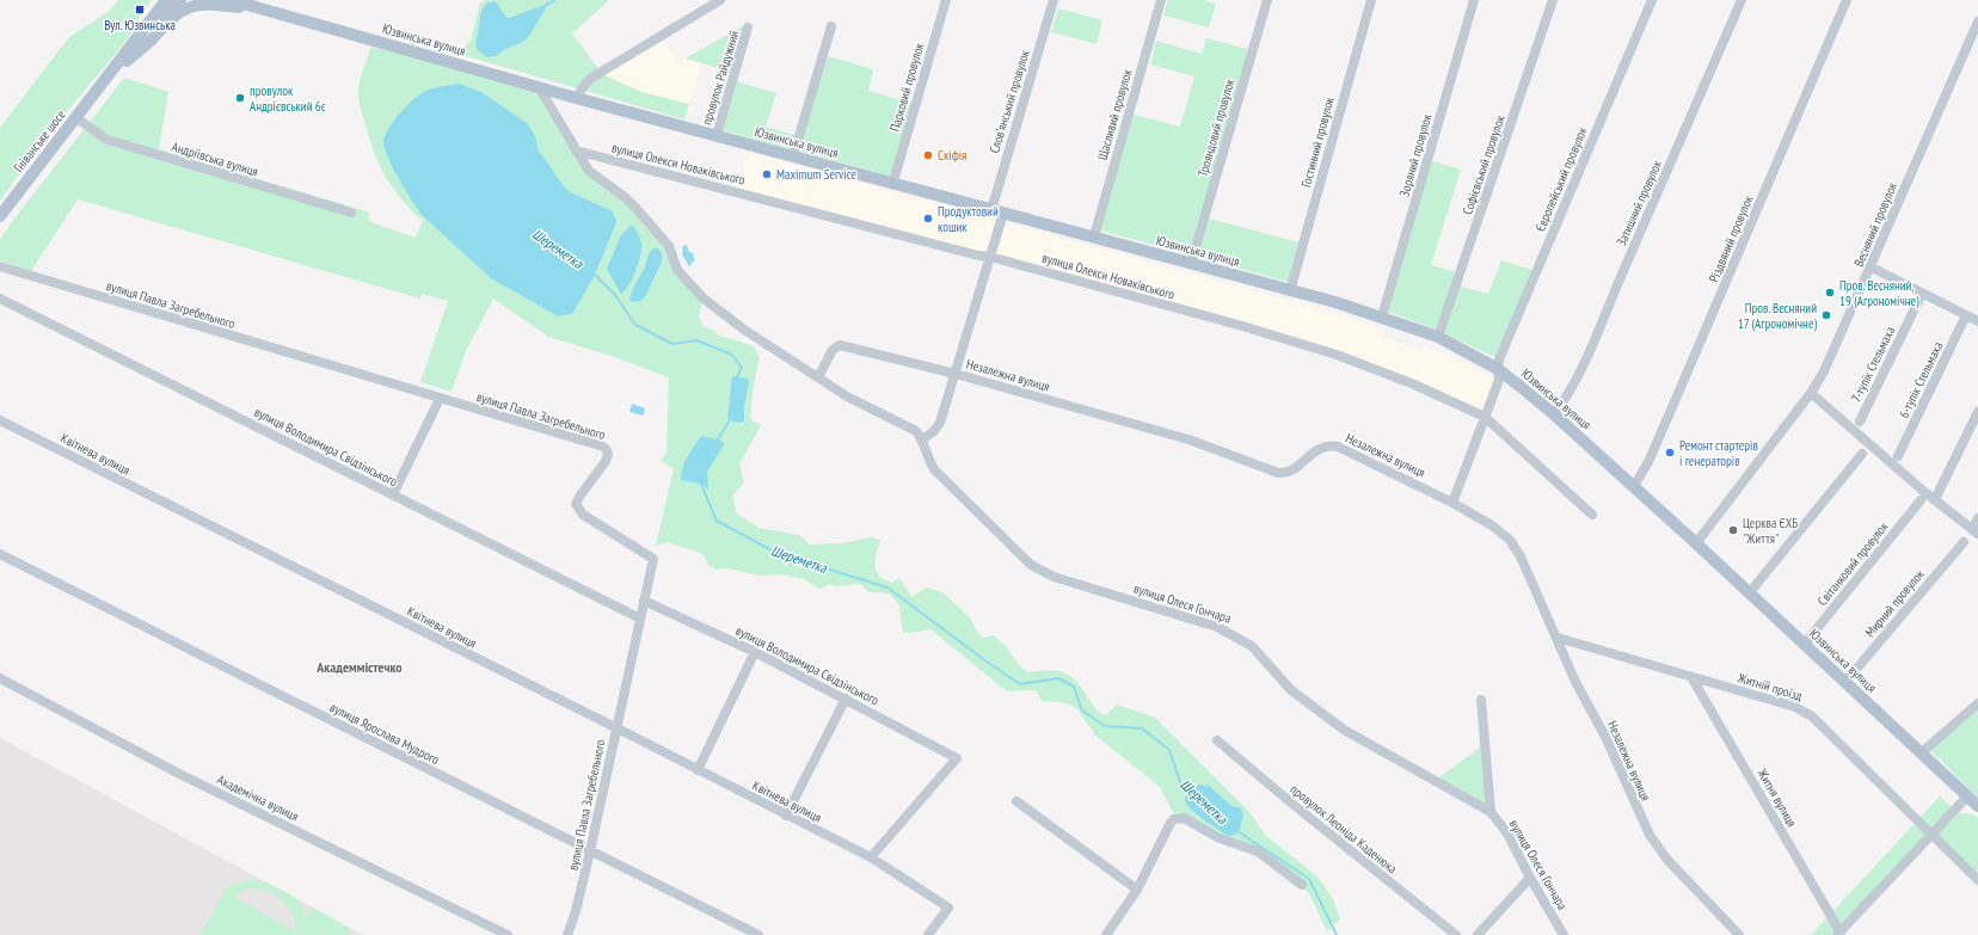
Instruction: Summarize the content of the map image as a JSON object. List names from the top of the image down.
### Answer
{
  "streets": {
    "main road": ["Юзвинська вулиця", "Гніванське шосе"],
    "street": [
      "провулок Райдужний",
      "Парковий провулок",
      "Словʼянський провулок",
      "Щасливий провулок",
      "Трояндовий провулок",
      "Гостинний провулок",
      "Зоряний провулок",
      "Андріївська вулиця",
      "вулиця Олекси Новаківського",
      "Софієвський провулок",
      "Європейський провулок",
      "Затишний провулок",
      "Весняний провулок",
      "Різдвяний провулок",
      "вулиця Павла Загребельного",
      "7-тупік Стельмаха",
      "Незалежна вулиця",
      "6-тупік Стельмаха",
      "вулиця Володимира Свідзінського",
      "Квітнева вулиця",
      "Світанковий провулок",
      "вулиця Олеся Гончара",
      "Мирний провулок",
      "Житній проїзд",
      "вулиця Ярослава Мудрого",
      "Академічна вулиця",
      "Житня вулиця",
      "провулок Леоніда Каденюка"
    ]
  },
  "crossings": [
    ["Юзвинська вулиця", "провулок Райдужний"],
    ["Юзвинська вулиця", "Парковий провулок"],
    ["Юзвинська вулиця", "Словʼянський провулок"],
    ["Юзвинська вулиця", "Щасливий провулок"],
    ["Юзвинська вулиця", "Трояндовий провулок"],
    ["Юзвинська вулиця", "Гостинний провулок"],
    ["Юзвинська вулиця", "Зоряний провулок"],
    ["Юзвинська вулиця", "Софієвський провулок"],
    ["Юзвинська вулиця", "Європейський провулок"],
    ["Юзвинська вулиця", "Затишний провулок"],
    ["Юзвинська вулиця", "Весняний провулок"],
    ["Юзвинська вулиця", "Різдвяний провулок"],
    ["Юзвинська вулиця", "Світанковий провулок"],
    ["Юзвинська вулиця", "вулиця Олеся Гончара"],
    ["Юзвинська вулиця", "Мирний провулок"],
    ["Гніванське шосе", "Андріївська вулиця"],
    ["вулиця Олекси Новаківського", "Європейський провулок"],
    ["вулиця Олекси Новаківського", "вулиця Олеся Гончара"],
    ["Європейський провулок", "Незалежна вулиця"],
    ["вулиця Павла Загребельного", "вулиця Володимира Свідзінського"],
    ["вулиця Павла Загребельного", "Квітнева вулиця"],
    ["вулиця Павла Загребельного", "вулиця Ярослава Мудрого"],
    ["Незалежна вулиця", "вулиця Олеся Гончара"],
    ["Незалежна вулиця", "Житній проїзд"],
    ["вулиця Володимира Свідзінського", "Квітнева вулиця"],
    ["Житній проїзд", "Житня вулиця"]
  ],
  "districts": ["Академмістечко"],
  "water": ["Шереметка"],
  "places": {
    "transit": ["Вул. Юзвинська"],
    "other": [
      "провулок Андрієвський 6є",
      "Скіфія",
      "Maximum Service",
      "Продуктовий кошик",
      "Пров. Весняний, 19 (Агрономічне)",
      "Пров. Весняний 17 (Агрономічне)",
      "Ремонт стартерів і генераторів",
      "Церква ЄХБ \"Життя\""
    ]
  }
}
